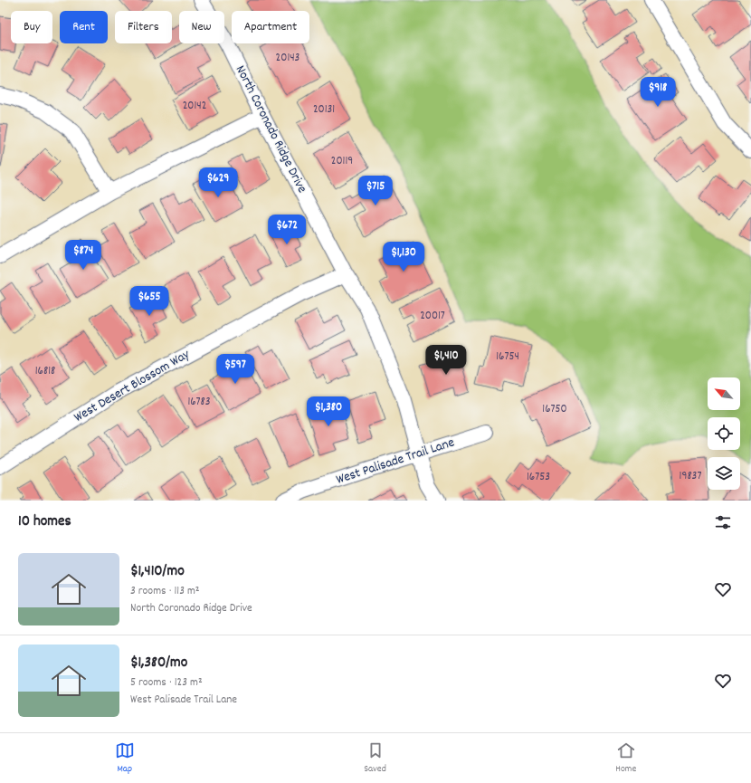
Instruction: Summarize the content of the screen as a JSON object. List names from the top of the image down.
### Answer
{
  "streets": {
    "street": ["North Coronado Ridge Drive", "West Desert Blossom Way", "West Palisade Trail Lane"]
  },
  "crossings": [
    ["North Coronado Ridge Drive", "West Desert Blossom Way"],
    ["North Coronado Ridge Drive", "West Palisade Trail Lane"]
  ],
  "house_numbers": [
    "20143",
    "20142",
    "20131",
    "20119",
    "20017",
    "16754",
    "16818",
    "16783",
    "16750",
    "19837",
    "16753"
  ],
  "north": "top left",
  "page": {
    "chip": [
      "Buy",
      "Rent",
      "Filters",
      "New",
      "Apartment"
    ],
    "price": [
      "$918",
      "$629",
      "$715",
      "$672",
      "$874",
      "$1,130",
      "$655",
      "$1,410",
      "$597",
      "$1,380"
    ],
    "heading": "10 homes",
    "list": [
      {
        "name": "$1,410/mo",
        "note": "3 rooms · 113 m² · North Coronado Ridge Drive"
      },
      {
        "name": "$1,380/mo",
        "note": "5 rooms · 123 m² · West Palisade Trail Lane"
      }
    ],
    "tabs": ["Map", "Saved", "Home"]
  }
}
